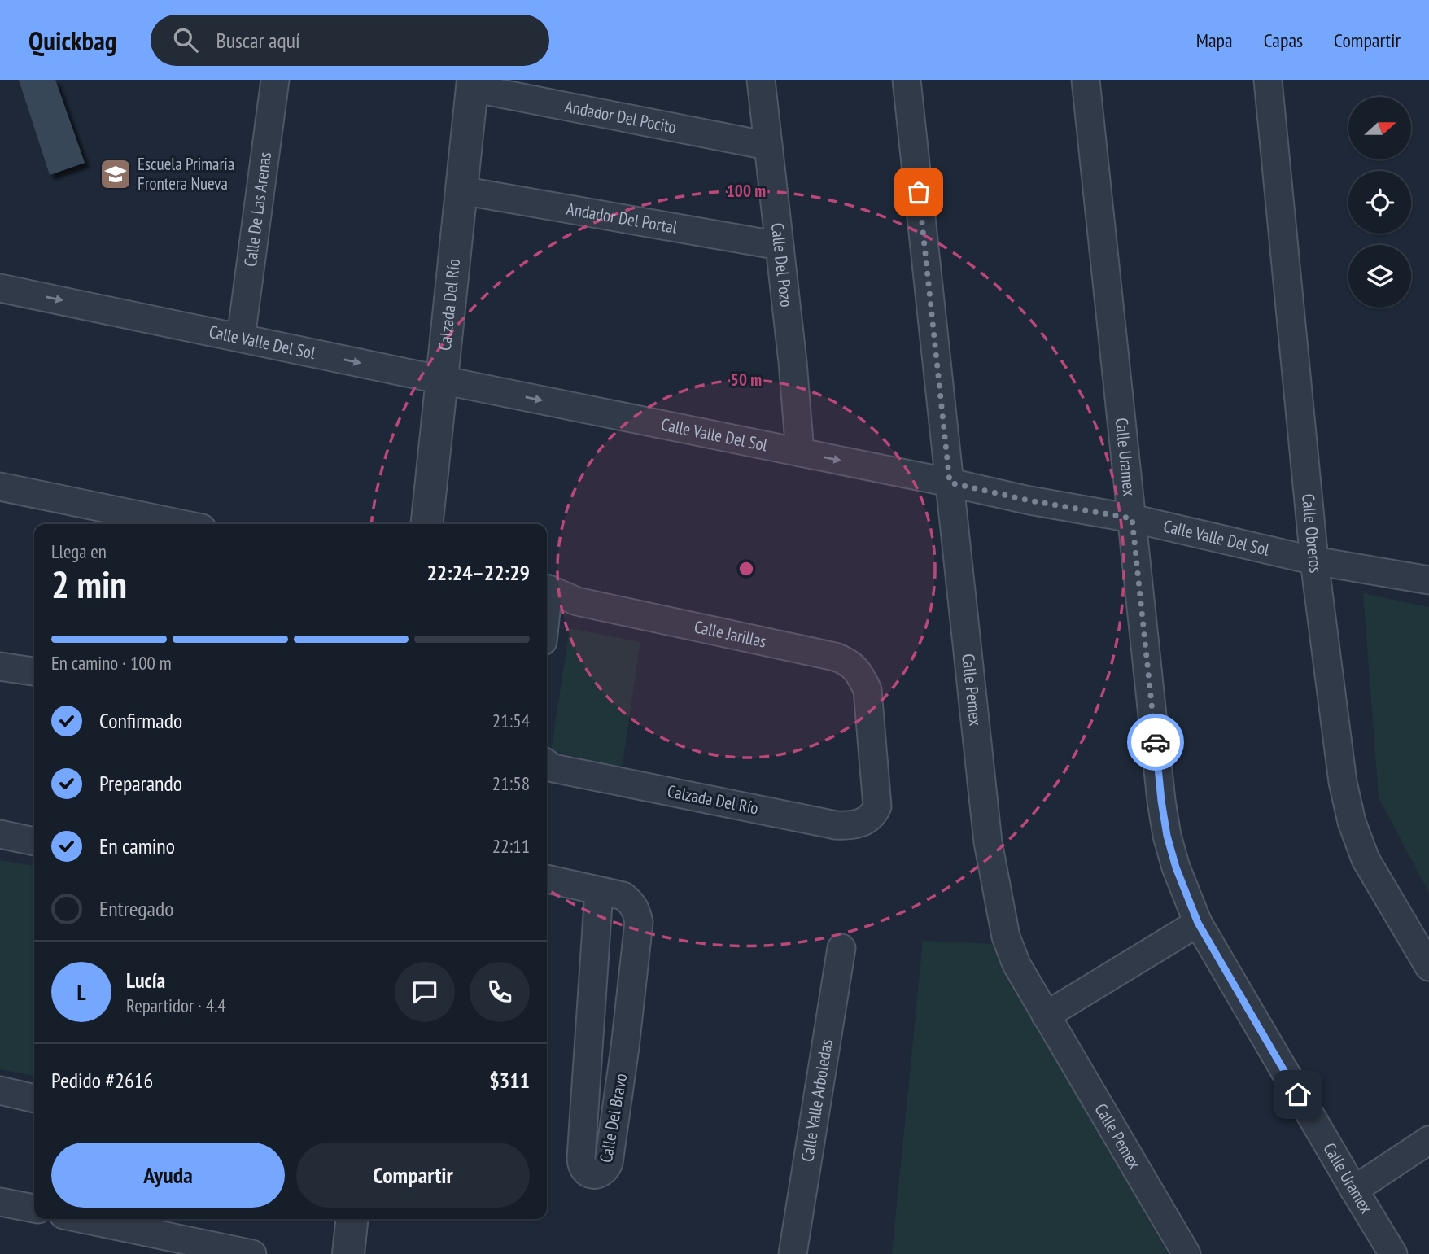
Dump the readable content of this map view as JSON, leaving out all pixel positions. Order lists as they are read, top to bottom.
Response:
{
  "streets": {
    "street": [
      "Andador Del Pocito",
      "Calle De Las Arenas",
      "Andador Del Portal",
      "Calle Del Pozo",
      "Calzada Del Río",
      "Calle Valle Del Sol",
      "Calle Uramex",
      "Calle Obreros",
      "Calle Jarillas",
      "Calle Pemex",
      "Calle Valle Arboledas",
      "Calle Del Bravo"
    ]
  },
  "crossings": [
    ["Andador Del Pocito", "Calle Del Pozo"],
    ["Andador Del Pocito", "Calzada Del Río"],
    ["Calle De Las Arenas", "Calle Valle Del Sol"],
    ["Andador Del Portal", "Calle Del Pozo"],
    ["Andador Del Portal", "Calzada Del Río"],
    ["Calle Del Pozo", "Calle Valle Del Sol"],
    ["Calzada Del Río", "Calle Valle Del Sol"],
    ["Calzada Del Río", "Calle Jarillas"],
    ["Calle Valle Del Sol", "Calle Uramex"],
    ["Calle Valle Del Sol", "Calle Obreros"],
    ["Calle Valle Del Sol", "Calle Pemex"]
  ],
  "one_way": ["Calle Valle Del Sol"],
  "places": {
    "school or university": ["Escuela Primaria Frontera Nueva"]
  },
  "north": "right",
  "page": {
    "header": "Quickbag",
    "search": "Buscar aquí",
    "nav": ["Mapa", "Capas", "Compartir"],
    "heading": ["2 min", "Llega en", "22:24–22:29"],
    "panel": [
      "Lucía",
      "Repartidor · 4.4",
      "Pedido #2616",
      "$311"
    ],
    "bar": "En camino · 100 m",
    "list": [
      ["Confirmado", "21:54"],
      ["Preparando", "21:58"],
      ["En camino", "22:11"],
      "Entregado"
    ],
    "round": "L",
    "buttons": ["Ayuda", "Compartir"]
  },
  "rings": ["100 m", "50 m"]
}
